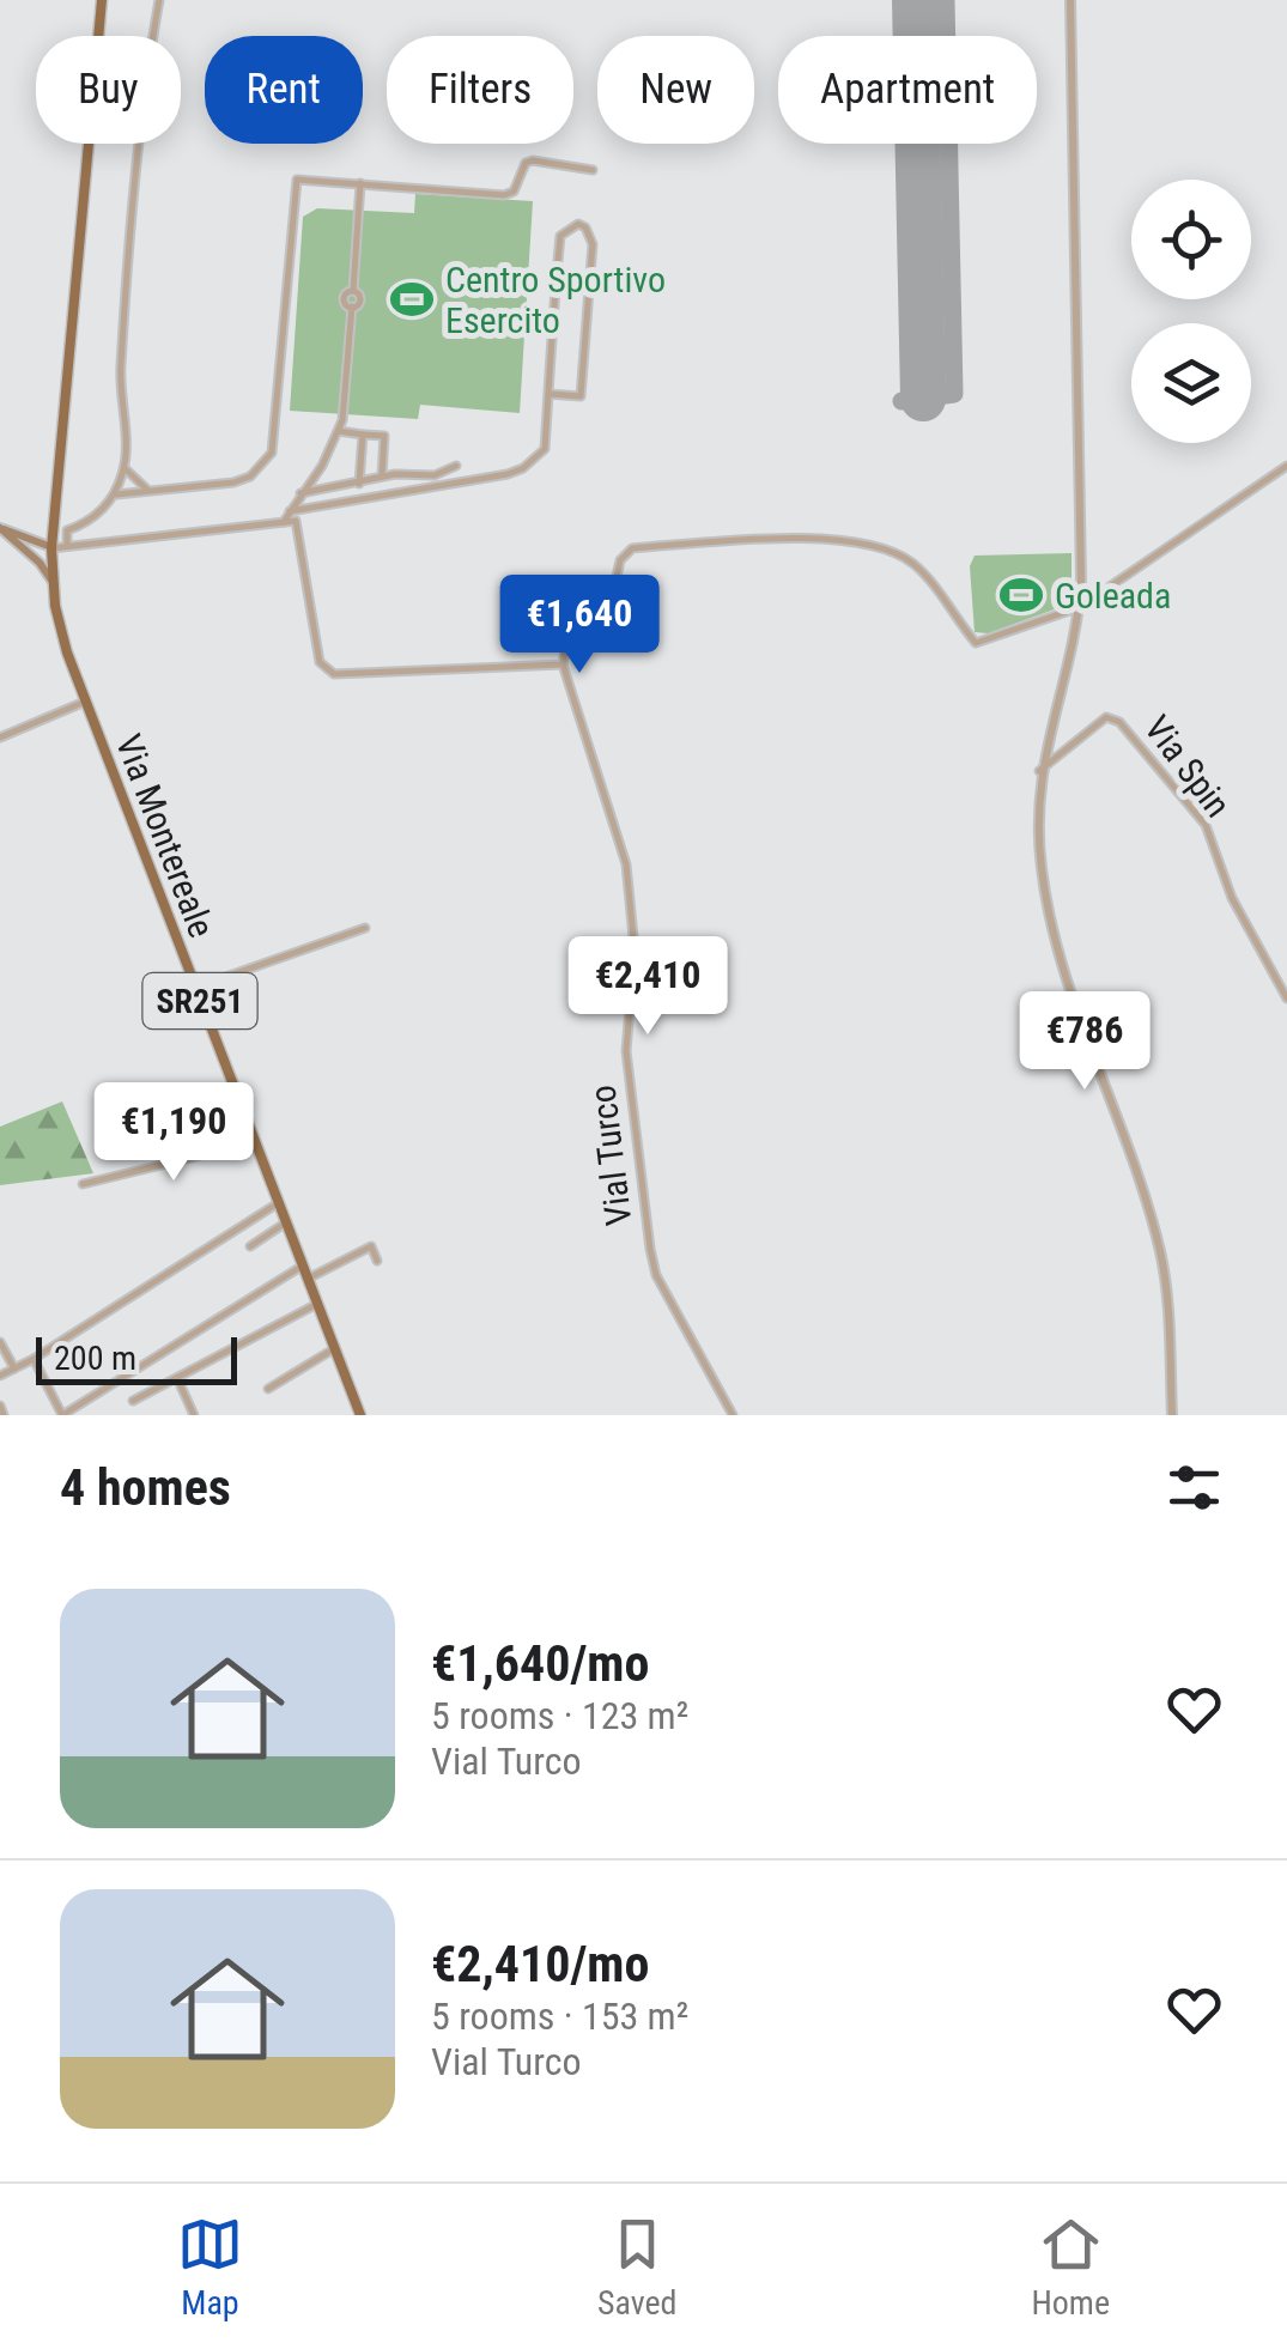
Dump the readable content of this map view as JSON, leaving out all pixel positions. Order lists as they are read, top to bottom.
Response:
{
  "streets": {
    "main road": ["Via Montereale", "SR251"],
    "street": ["Via Spin", "Vial Turco"]
  },
  "crossings": [
    ["Via Montereale", "SR251"]
  ],
  "places": {
    "sports": ["Centro Sportivo Esercito", "Goleada"]
  },
  "scale_bar": "200 m",
  "page": {
    "chip": [
      "Buy",
      "Rent",
      "Filters",
      "New",
      "Apartment"
    ],
    "price": [
      "€1,640",
      "€2,410",
      "€786",
      "€1,190"
    ],
    "scale": "200 m",
    "heading": "4 homes",
    "list": [
      {
        "name": "€1,640/mo",
        "note": "5 rooms · 123 m² · Vial Turco"
      },
      {
        "name": "€2,410/mo",
        "note": "5 rooms · 153 m² · Vial Turco"
      }
    ],
    "tabs": ["Map", "Saved", "Home"]
  }
}
